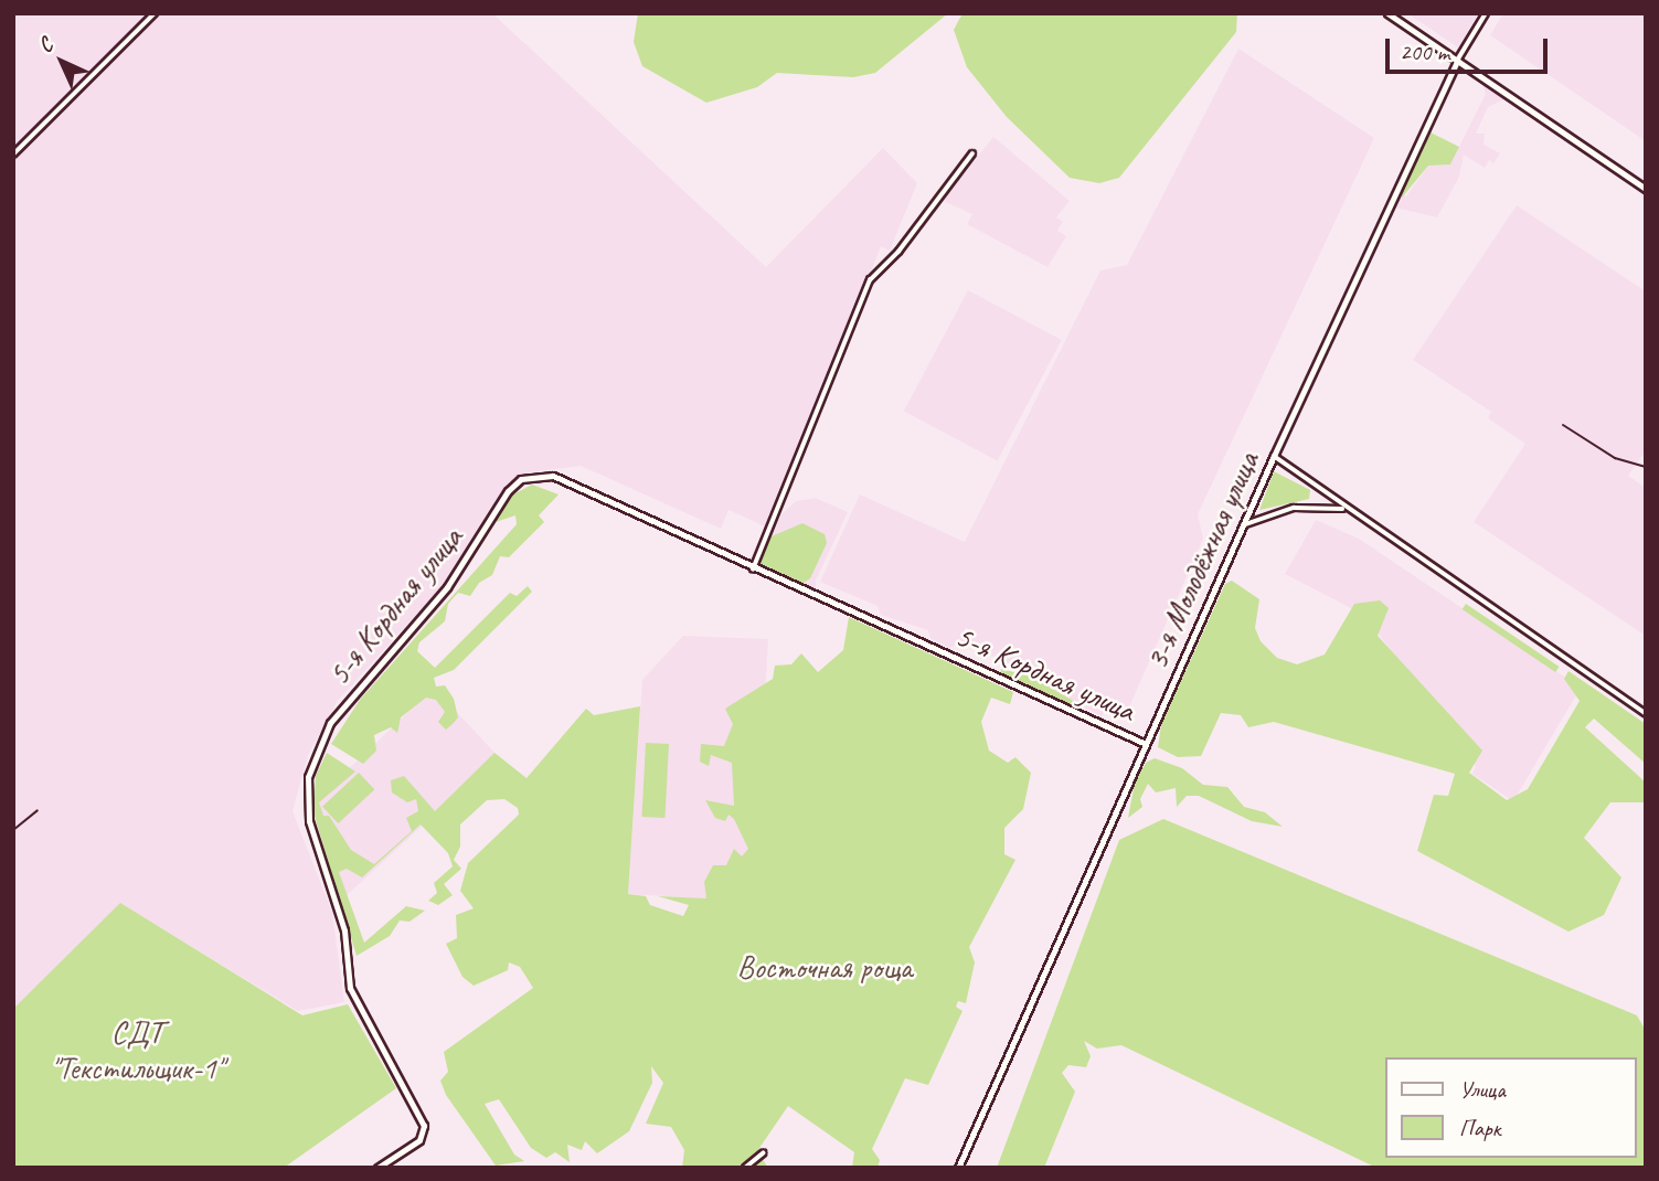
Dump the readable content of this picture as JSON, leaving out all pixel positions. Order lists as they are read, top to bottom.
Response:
{
  "streets": {
    "main road": ["3-я Молодёжная улица", "5-я Кордная улица"]
  },
  "crossings": [
    ["3-я Молодёжная улица", "5-я Кордная улица"]
  ],
  "parks": ["Восточная роща", "СДТ \"Текстильщик-1\""],
  "legend": ["Улица", "Парк"],
  "scale_bar": "200 m",
  "north": "top left"
}
